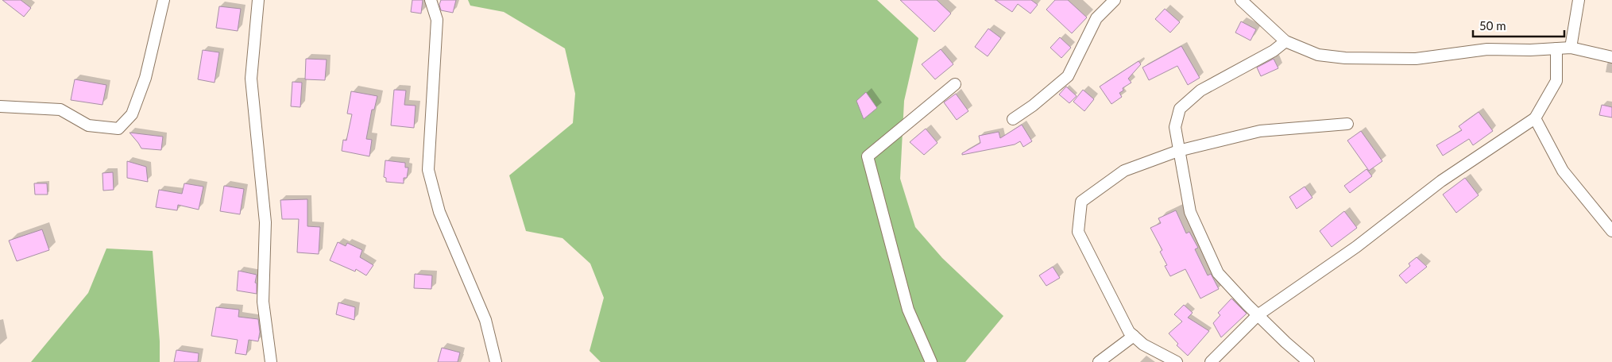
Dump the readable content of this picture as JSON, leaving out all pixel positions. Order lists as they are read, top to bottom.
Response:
{
  "scale_bar": "50 m"
}
